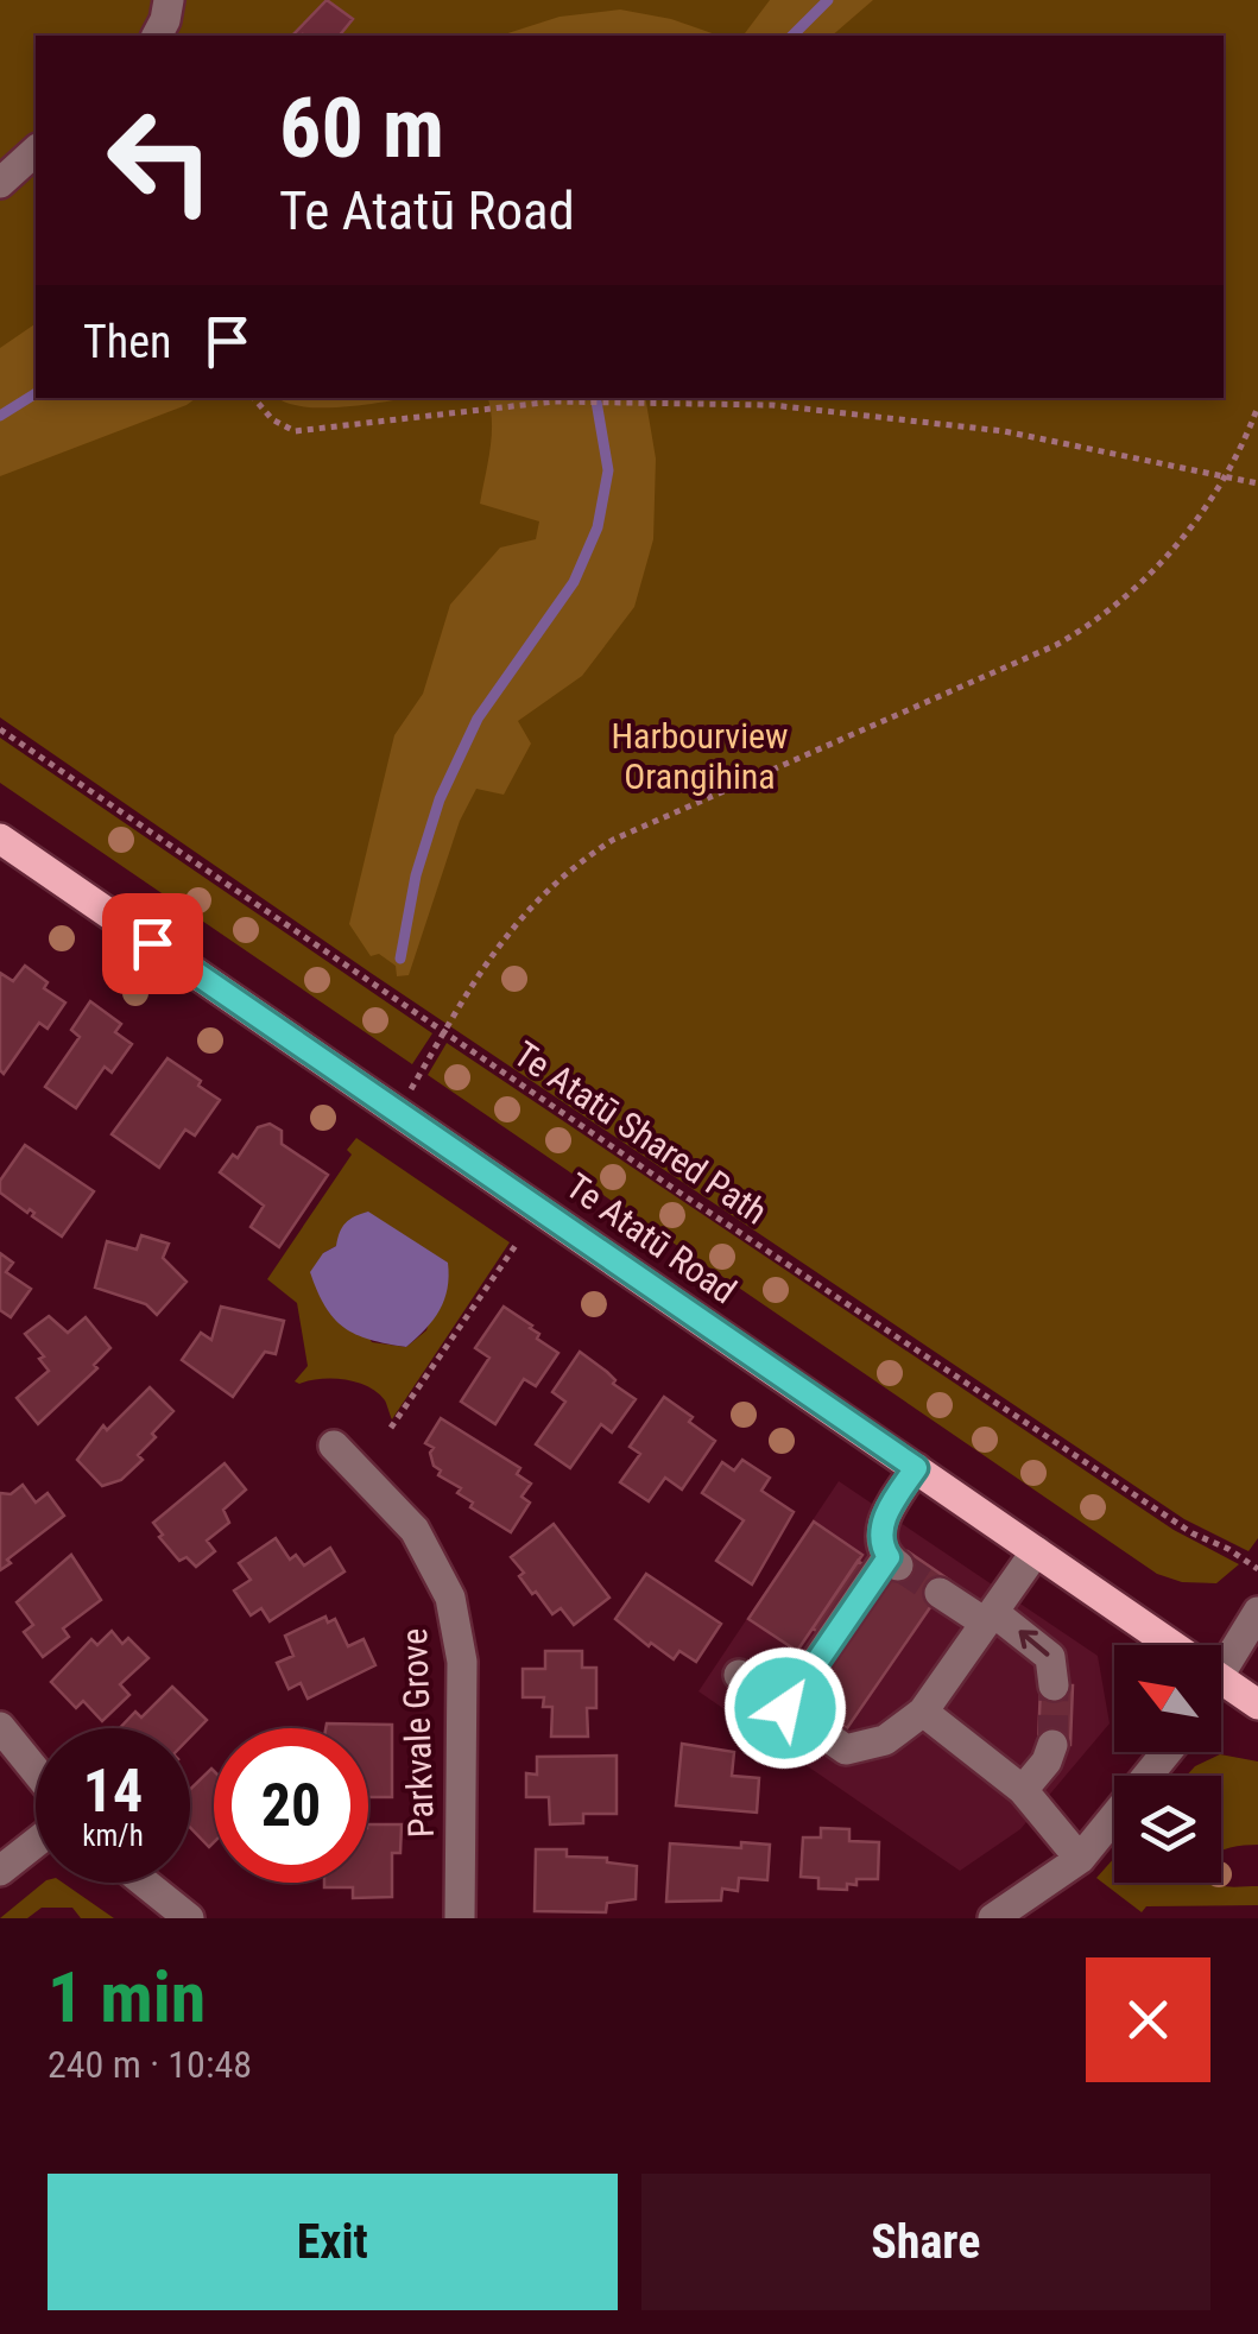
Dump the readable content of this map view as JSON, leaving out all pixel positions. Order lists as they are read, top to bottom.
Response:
{
  "streets": {
    "main road": ["Te Atatū Road"],
    "street": ["Parkvale Grove"],
    "path": ["Te Atatū Shared Path"]
  },
  "parks": ["Harbourview Orangihina"],
  "north": "top left",
  "page": {
    "turn": ["60 m", "Te Atatū Road"],
    "then": "Then",
    "speed": "14 km/h",
    "limit": "20",
    "heading": ["1 min", "240 m · 10:48"],
    "buttons": ["Exit", "Share"]
  }
}
